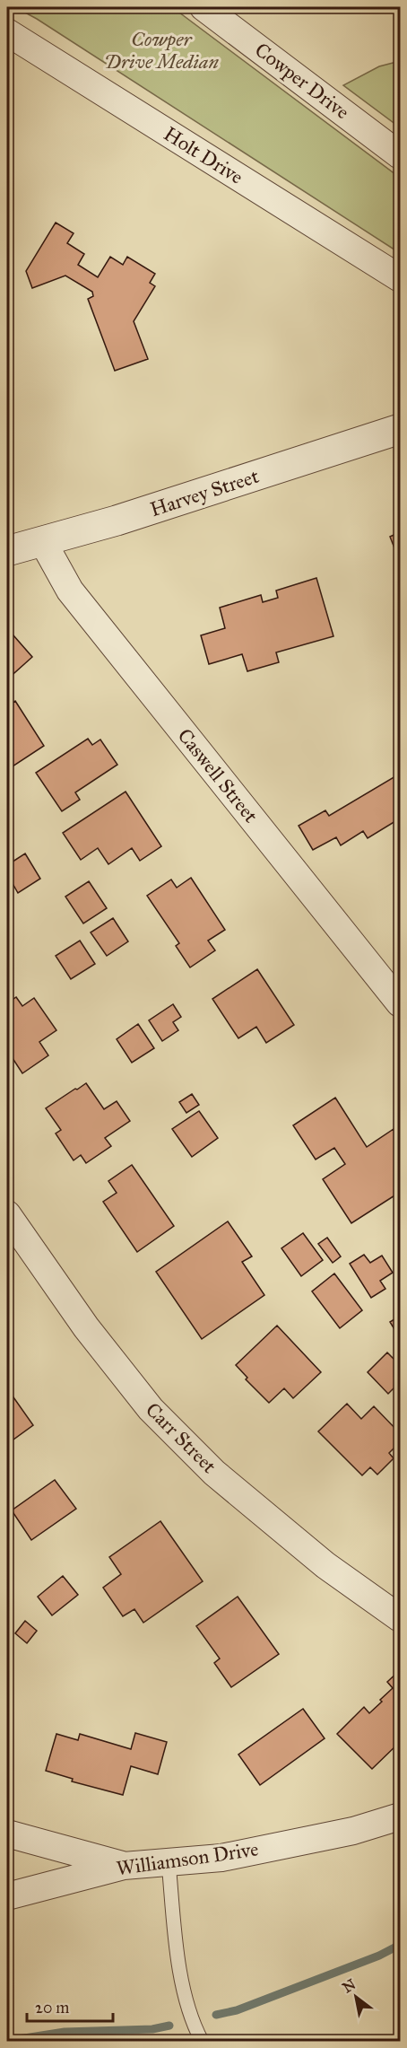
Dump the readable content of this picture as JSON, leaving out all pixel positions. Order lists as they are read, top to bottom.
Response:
{
  "streets": {
    "street": [
      "Cowper Drive",
      "Holt Drive",
      "Harvey Street",
      "Caswell Street",
      "Carr Street",
      "Williamson Drive"
    ]
  },
  "crossings": [
    ["Harvey Street", "Caswell Street"]
  ],
  "parks": ["Cowper Drive Median"],
  "scale_bar": "20 m",
  "north": "top left"
}
